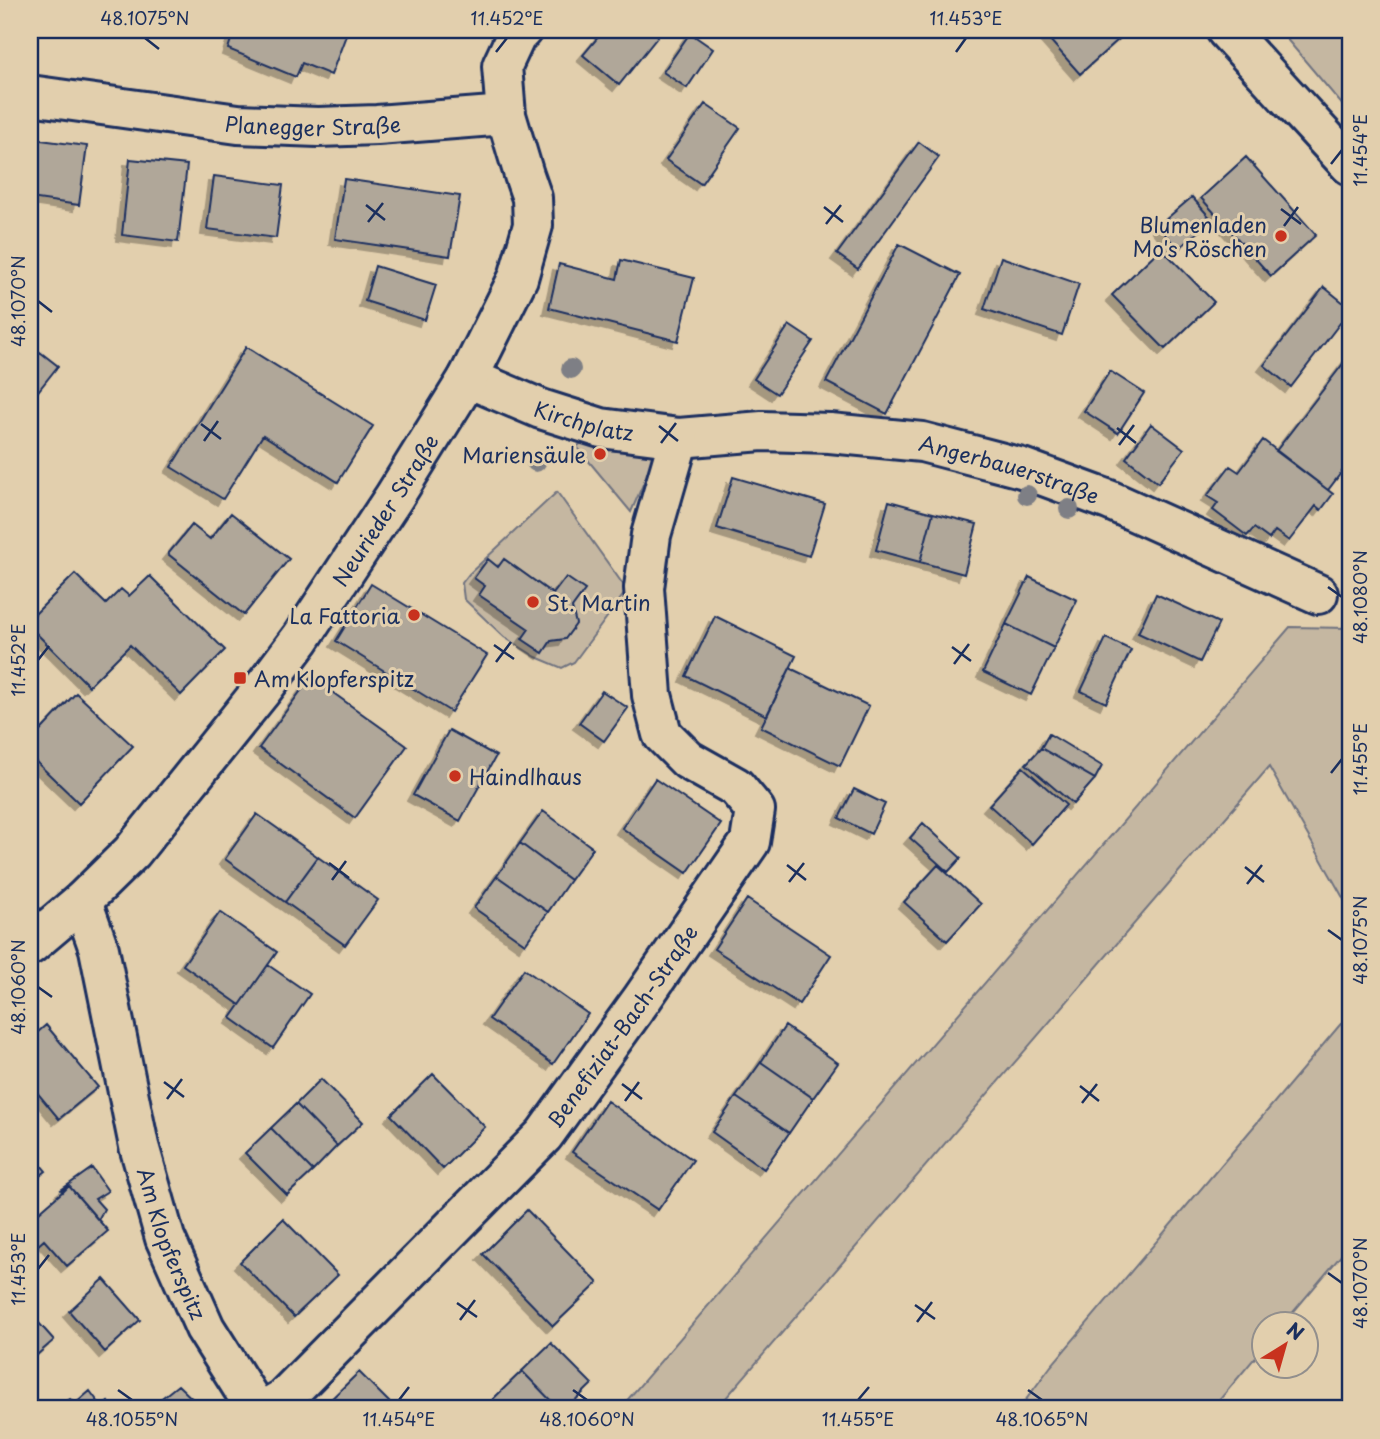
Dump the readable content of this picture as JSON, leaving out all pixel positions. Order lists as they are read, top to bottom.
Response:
{
  "streets": {
    "street": [
      "Planegger Straße",
      "Kirchplatz",
      "Angerbauerstraße",
      "Neurieder Straße",
      "Benefiziat-Bach-Straße",
      "Am Klopferspitz"
    ]
  },
  "crossings": [
    ["Planegger Straße", "Neurieder Straße"],
    ["Kirchplatz", "Angerbauerstraße"],
    ["Kirchplatz", "Neurieder Straße"],
    ["Kirchplatz", "Benefiziat-Bach-Straße"],
    ["Angerbauerstraße", "Benefiziat-Bach-Straße"],
    ["Neurieder Straße", "Am Klopferspitz"]
  ],
  "places": {
    "other": [
      "Blumenladen Mo's Röschen",
      "Mariensäule",
      "St. Martin",
      "La Fattoria",
      "Haindlhaus"
    ],
    "transit": ["Am Klopferspitz"]
  },
  "north": "top right",
  "coordinates": [
    "48.1075°N",
    "11.452°E",
    "11.453°E",
    "11.454°E",
    "48.1070°N",
    "48.1080°N",
    "11.455°E",
    "48.1060°N",
    "48.1055°N",
    "48.1065°N"
  ]
}
